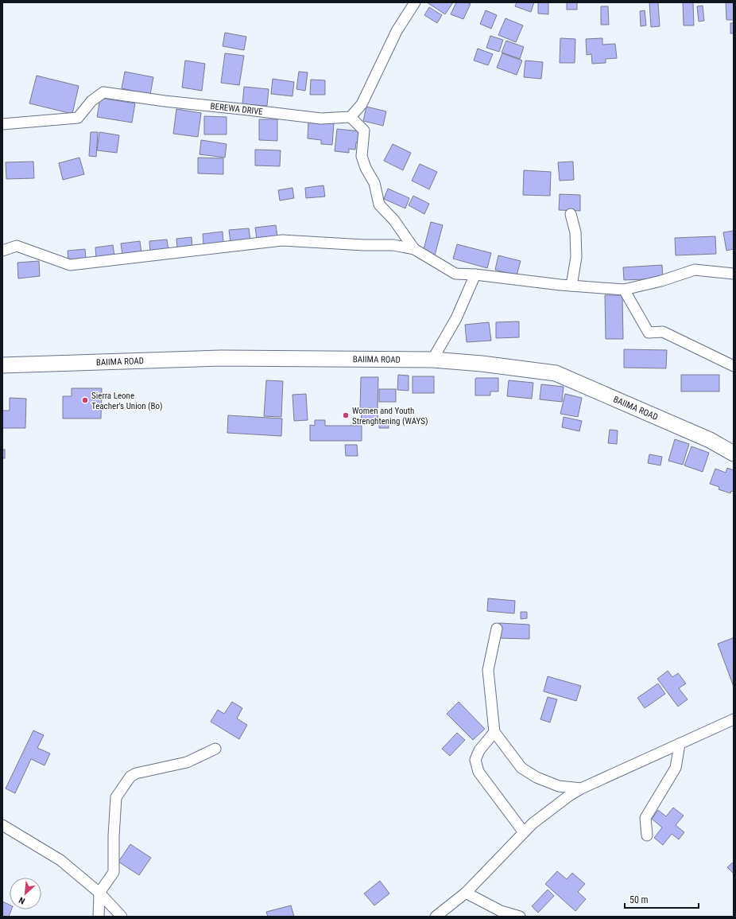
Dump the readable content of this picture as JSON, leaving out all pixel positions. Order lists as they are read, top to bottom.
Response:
{
  "streets": {
    "street": ["BEREWA DRIVE", "BAIIMA ROAD"]
  },
  "places": ["Sierra Leone Teacher's Union (Bo)", "Women and Youth Strenghtening (WAYS)"],
  "scale_bar": "50 m",
  "north": "bottom left"
}
